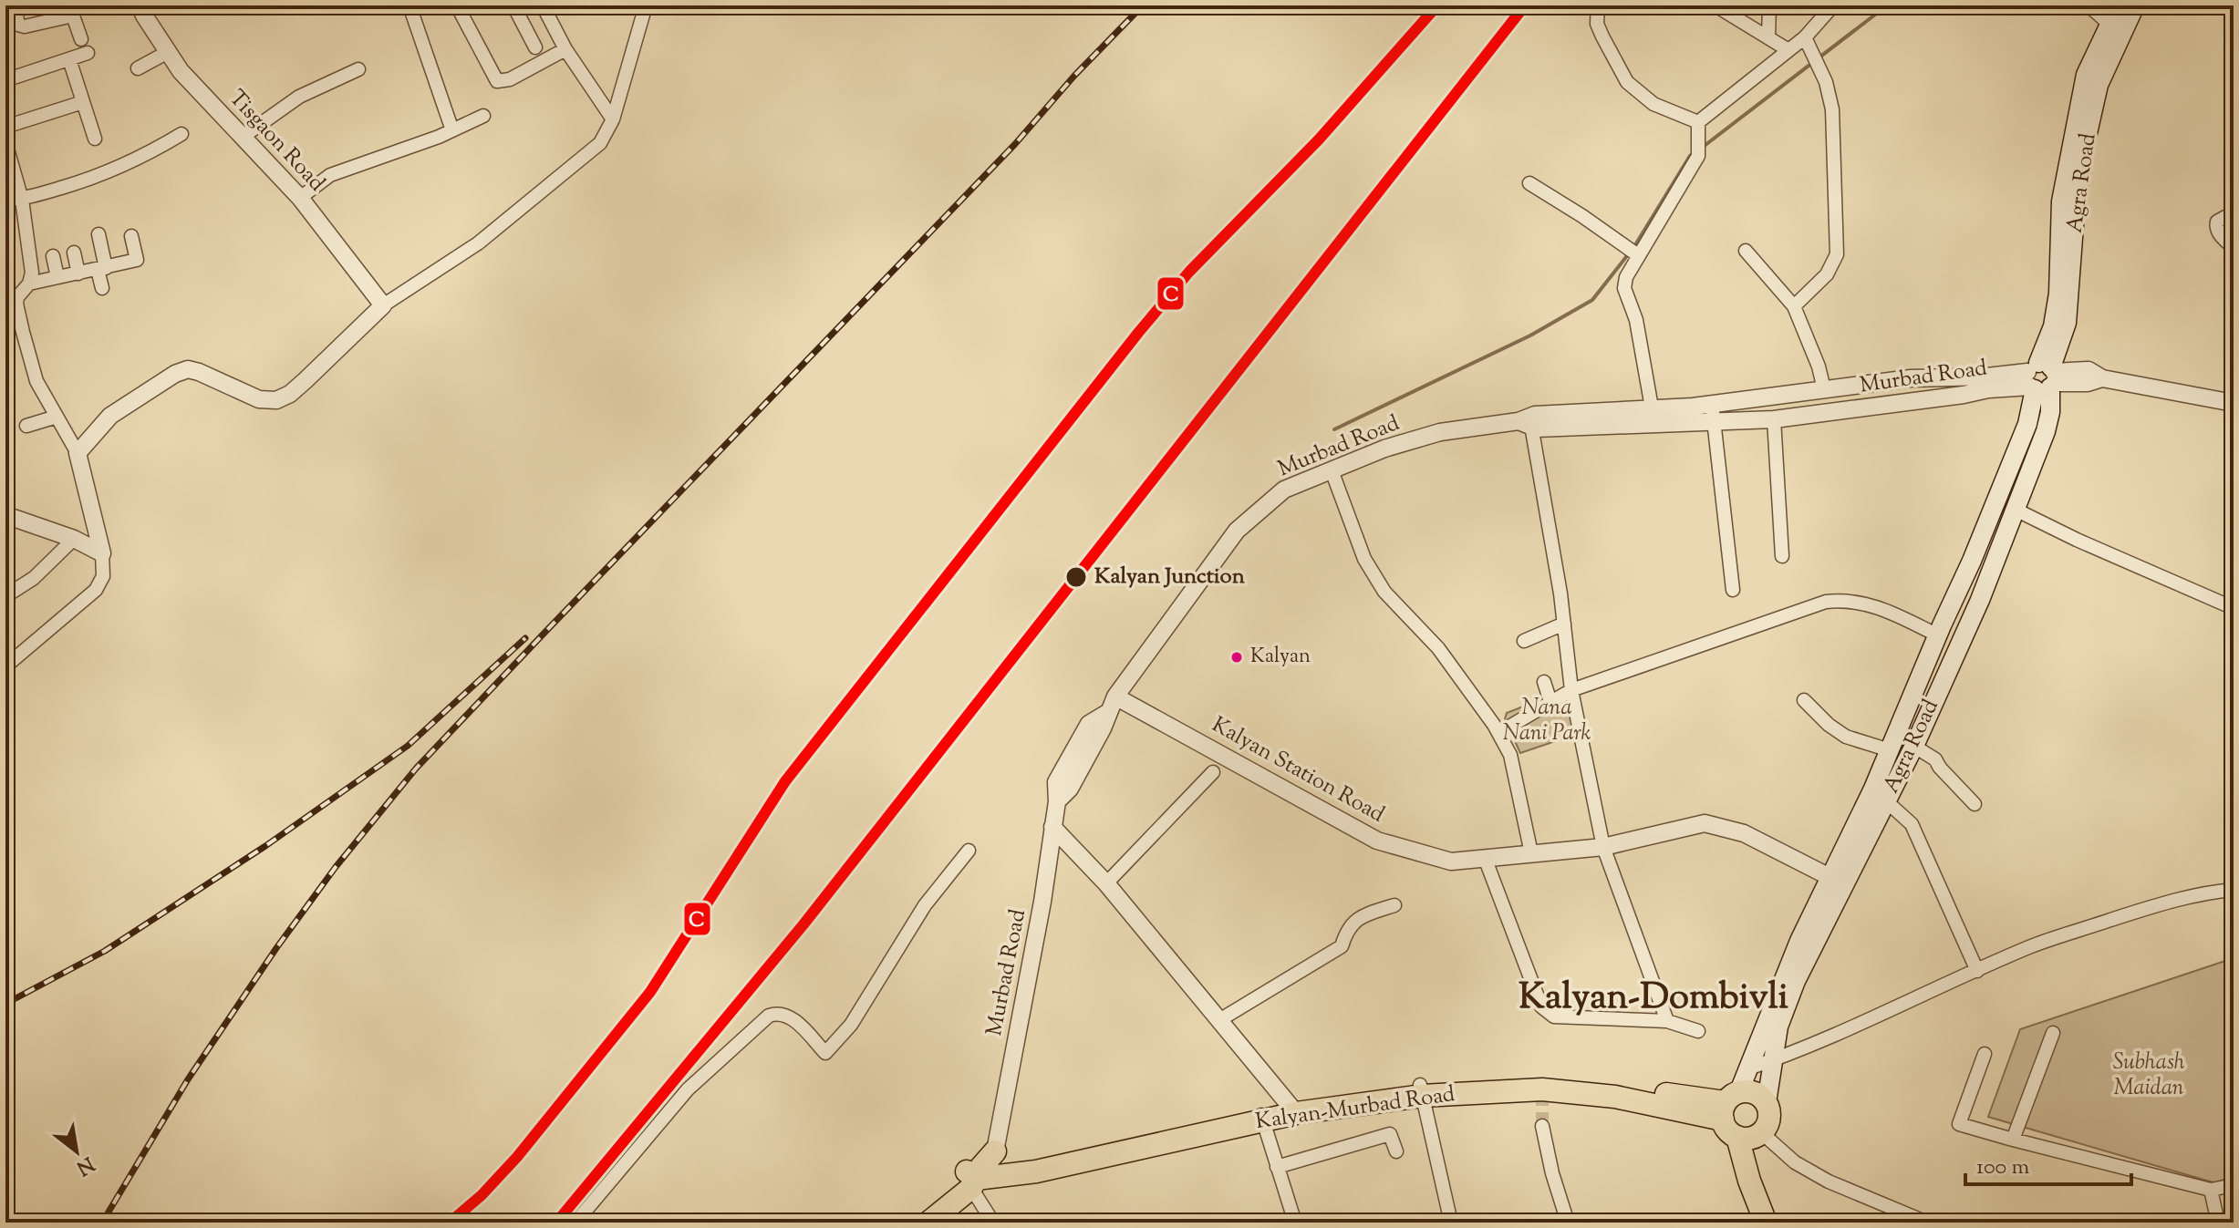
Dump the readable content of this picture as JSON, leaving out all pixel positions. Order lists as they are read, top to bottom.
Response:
{
  "streets": {
    "main road": ["Agra Road", "Kalyan-Murbad Road"],
    "street": ["Tisgaon Road", "Murbad Road", "Kalyan Station Road"]
  },
  "crossings": [
    ["Agra Road", "Murbad Road"],
    ["Agra Road", "Kalyan Station Road"],
    ["Agra Road", "Kalyan-Murbad Road"],
    ["Murbad Road", "Kalyan Station Road"],
    ["Murbad Road", "Kalyan-Murbad Road"]
  ],
  "districts": ["Kalyan-Dombivli"],
  "parks": ["Nana Nani Park", "Subhash Maidan"],
  "places": ["Kalyan Junction", "Kalyan"],
  "lines": ["transit line C"],
  "scale_bar": "100 m",
  "north": "bottom right"
}
